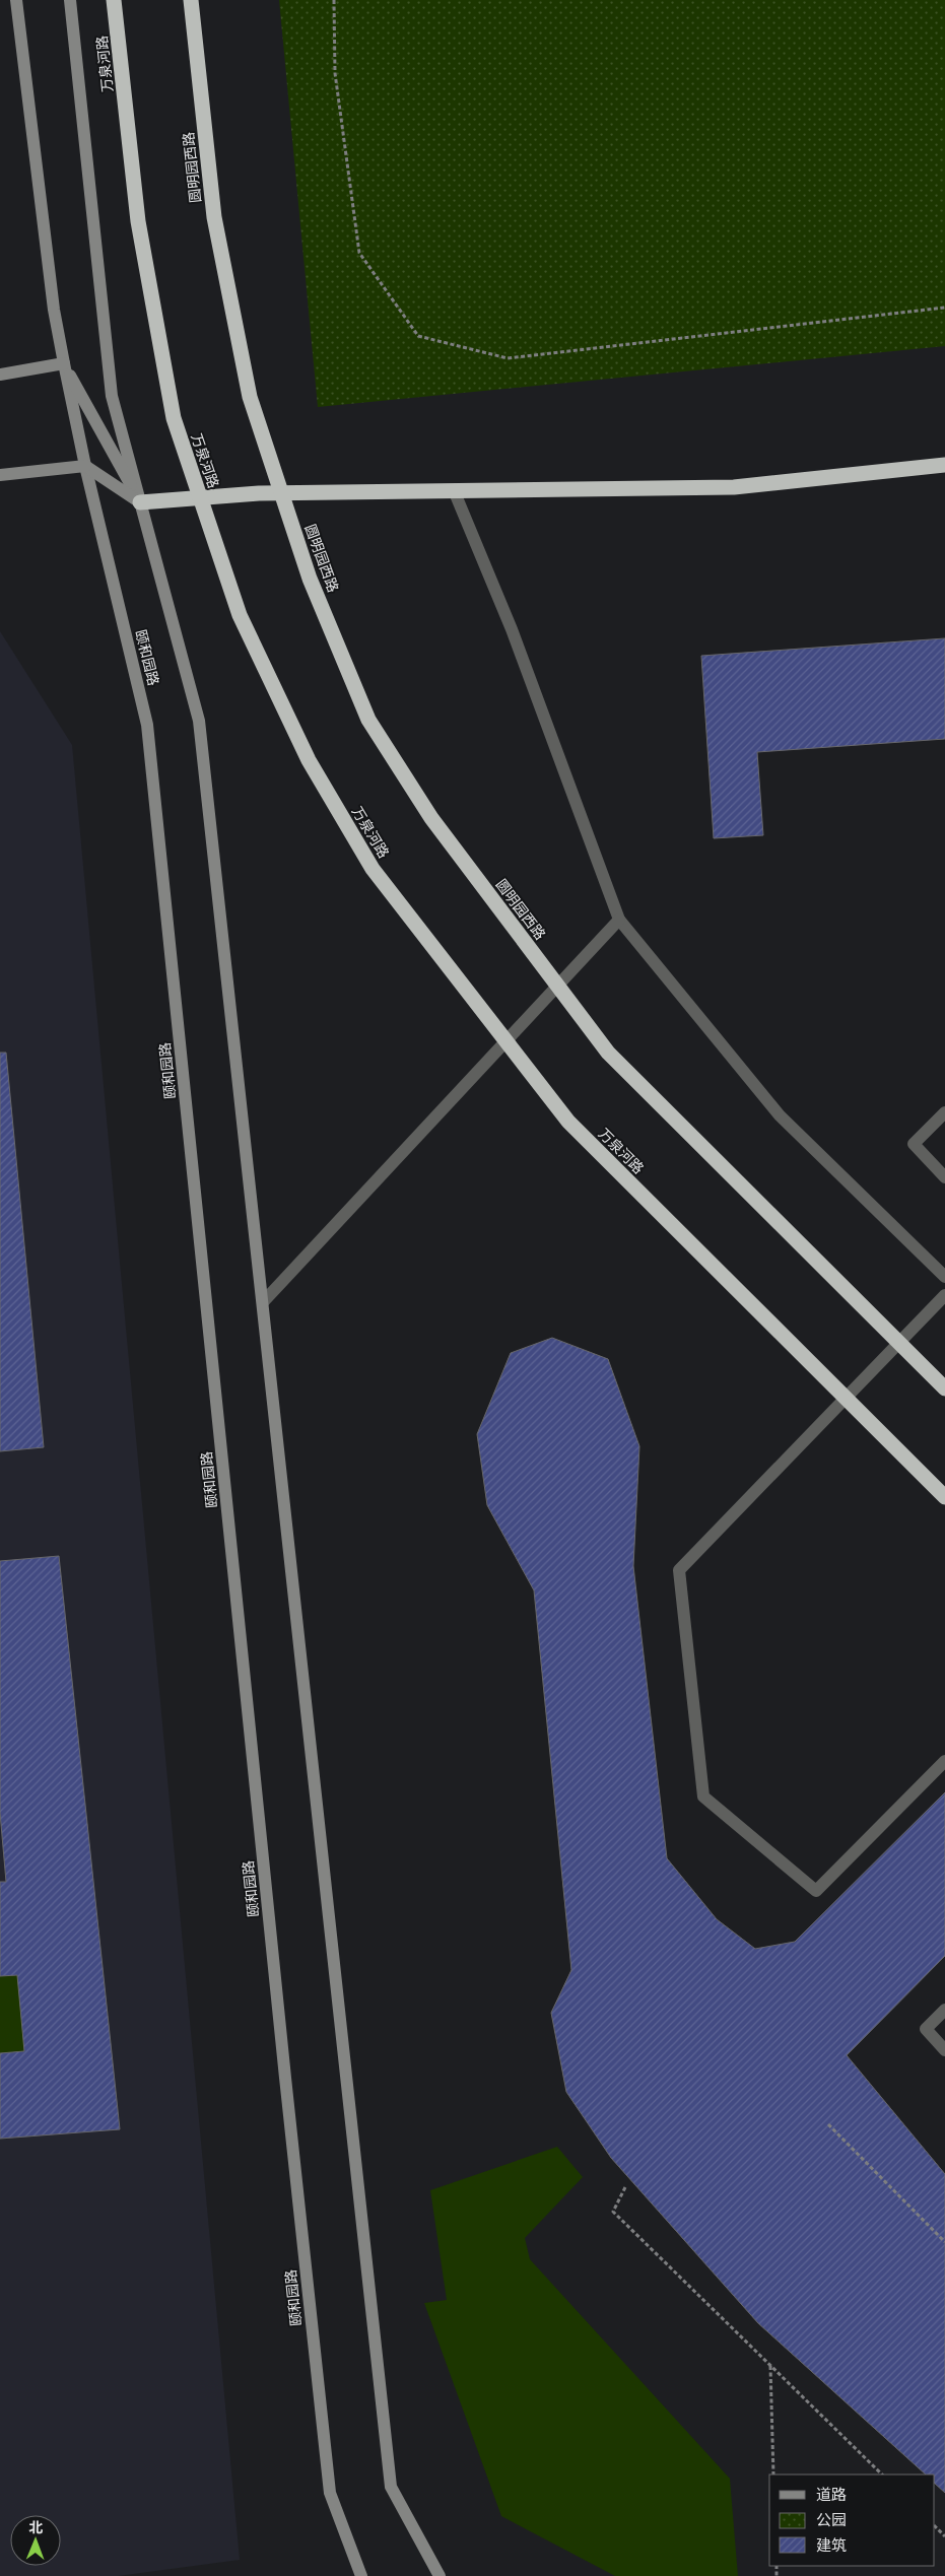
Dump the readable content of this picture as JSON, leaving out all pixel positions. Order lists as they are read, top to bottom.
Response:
{
  "streets": {
    "highway": ["万泉河路", "圆明园西路"],
    "main road": ["颐和园路"]
  },
  "legend": ["道路", "公园", "建筑"],
  "north": "top"
}
